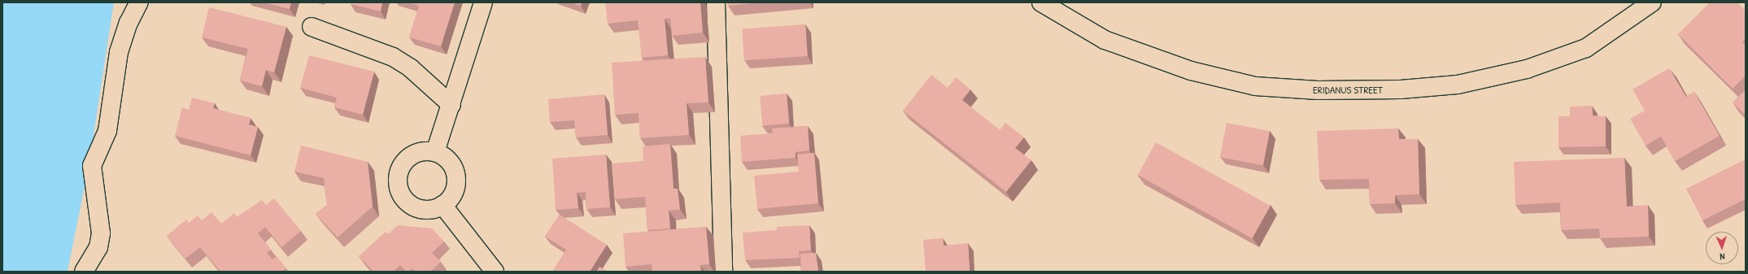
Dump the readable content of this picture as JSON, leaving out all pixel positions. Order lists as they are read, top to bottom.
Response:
{
  "streets": {
    "street": ["ERIDANUS STREET"]
  },
  "north": "bottom"
}
